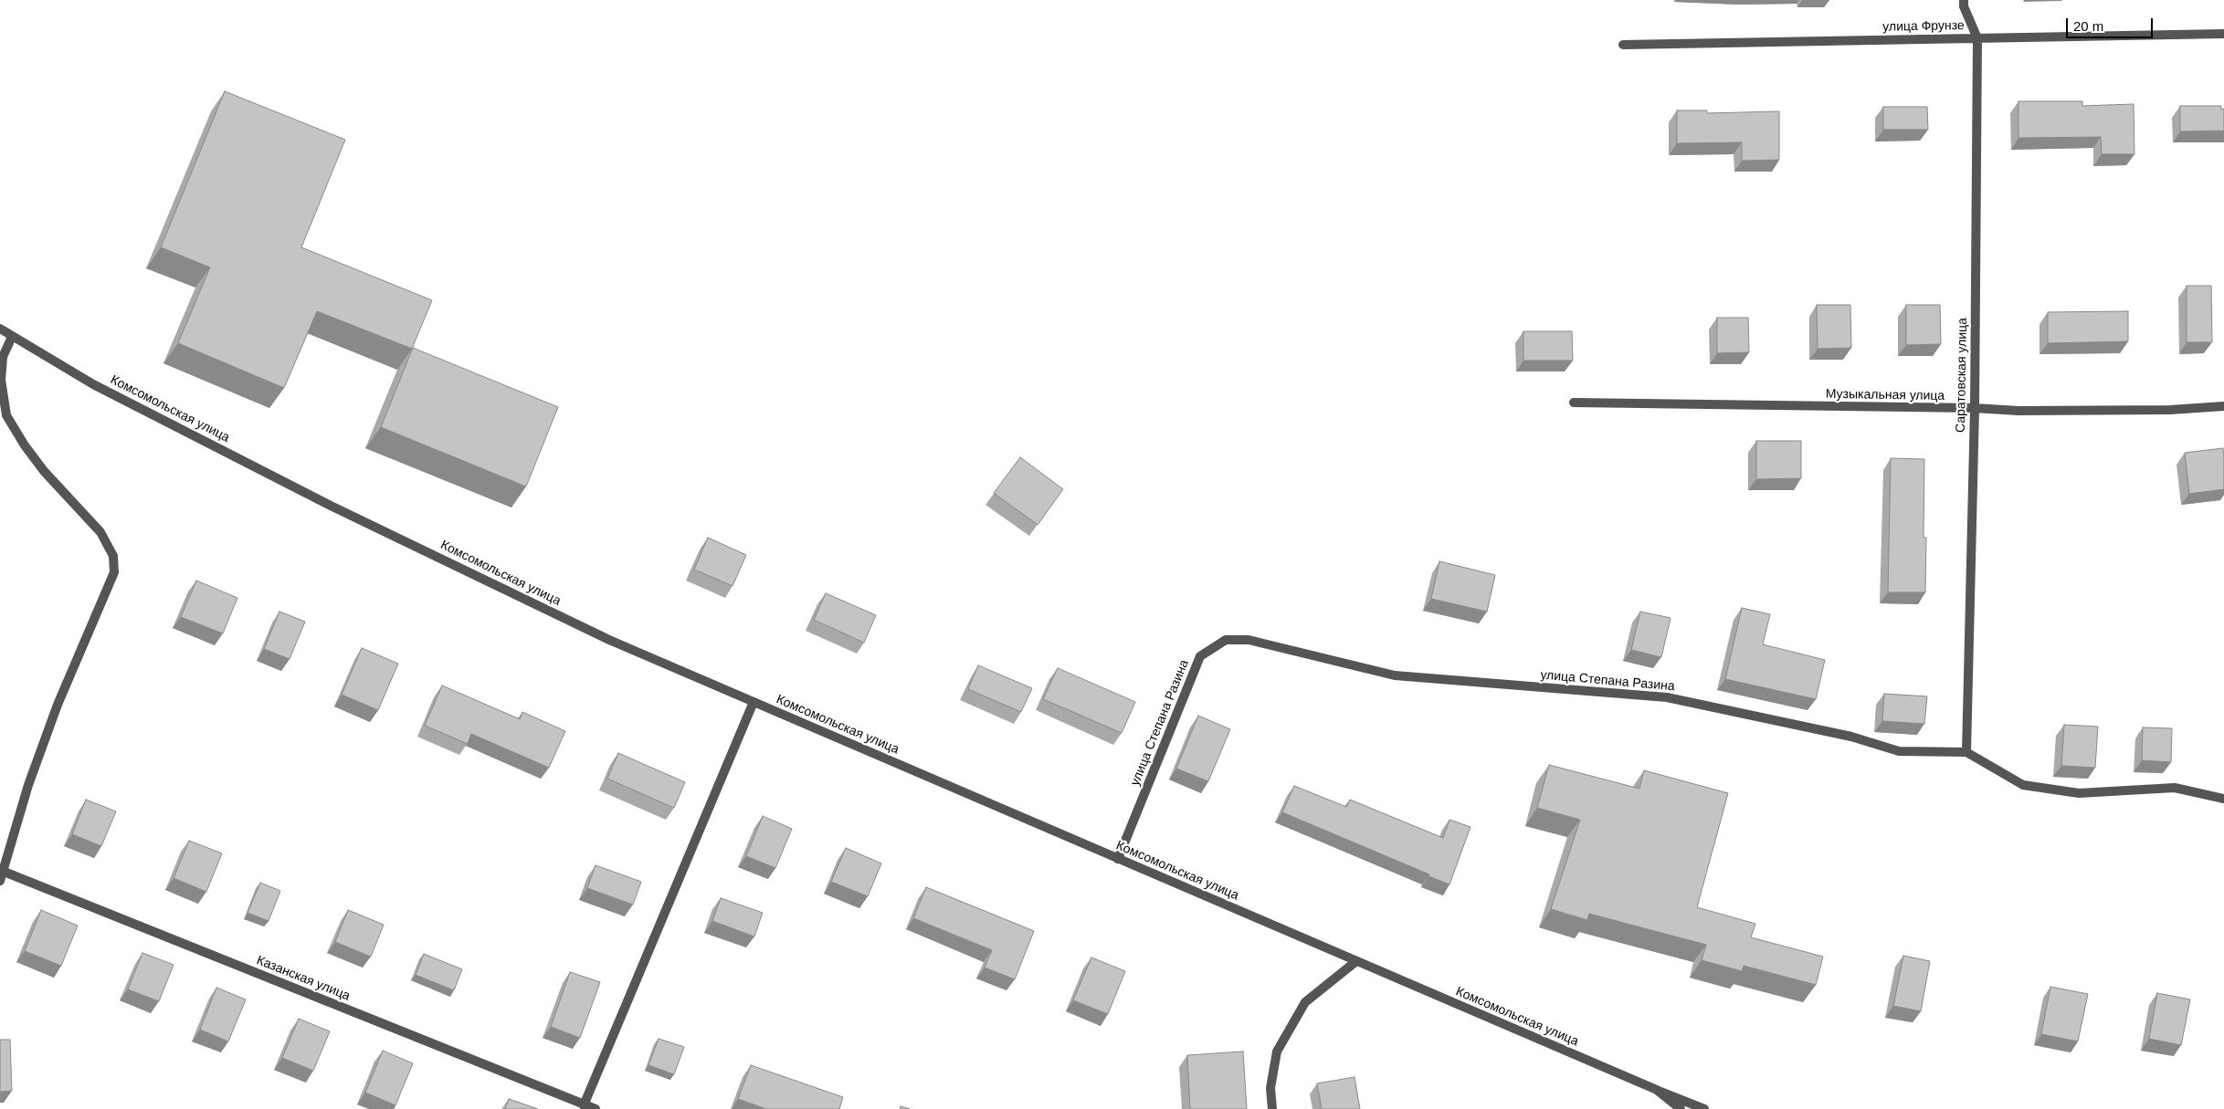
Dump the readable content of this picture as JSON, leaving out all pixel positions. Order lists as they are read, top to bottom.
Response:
{
  "streets": {
    "street": [
      "улица Фрунзе",
      "Саратовская улица",
      "Музыкальная улица",
      "Комсомольская улица",
      "улица Степана Разина",
      "Казанская улица"
    ]
  },
  "crossings": [
    ["улица Фрунзе", "Саратовская улица"],
    ["Саратовская улица", "Музыкальная улица"],
    ["Саратовская улица", "улица Степана Разина"],
    ["Комсомольская улица", "улица Степана Разина"]
  ],
  "scale_bar": "20 m"
}
